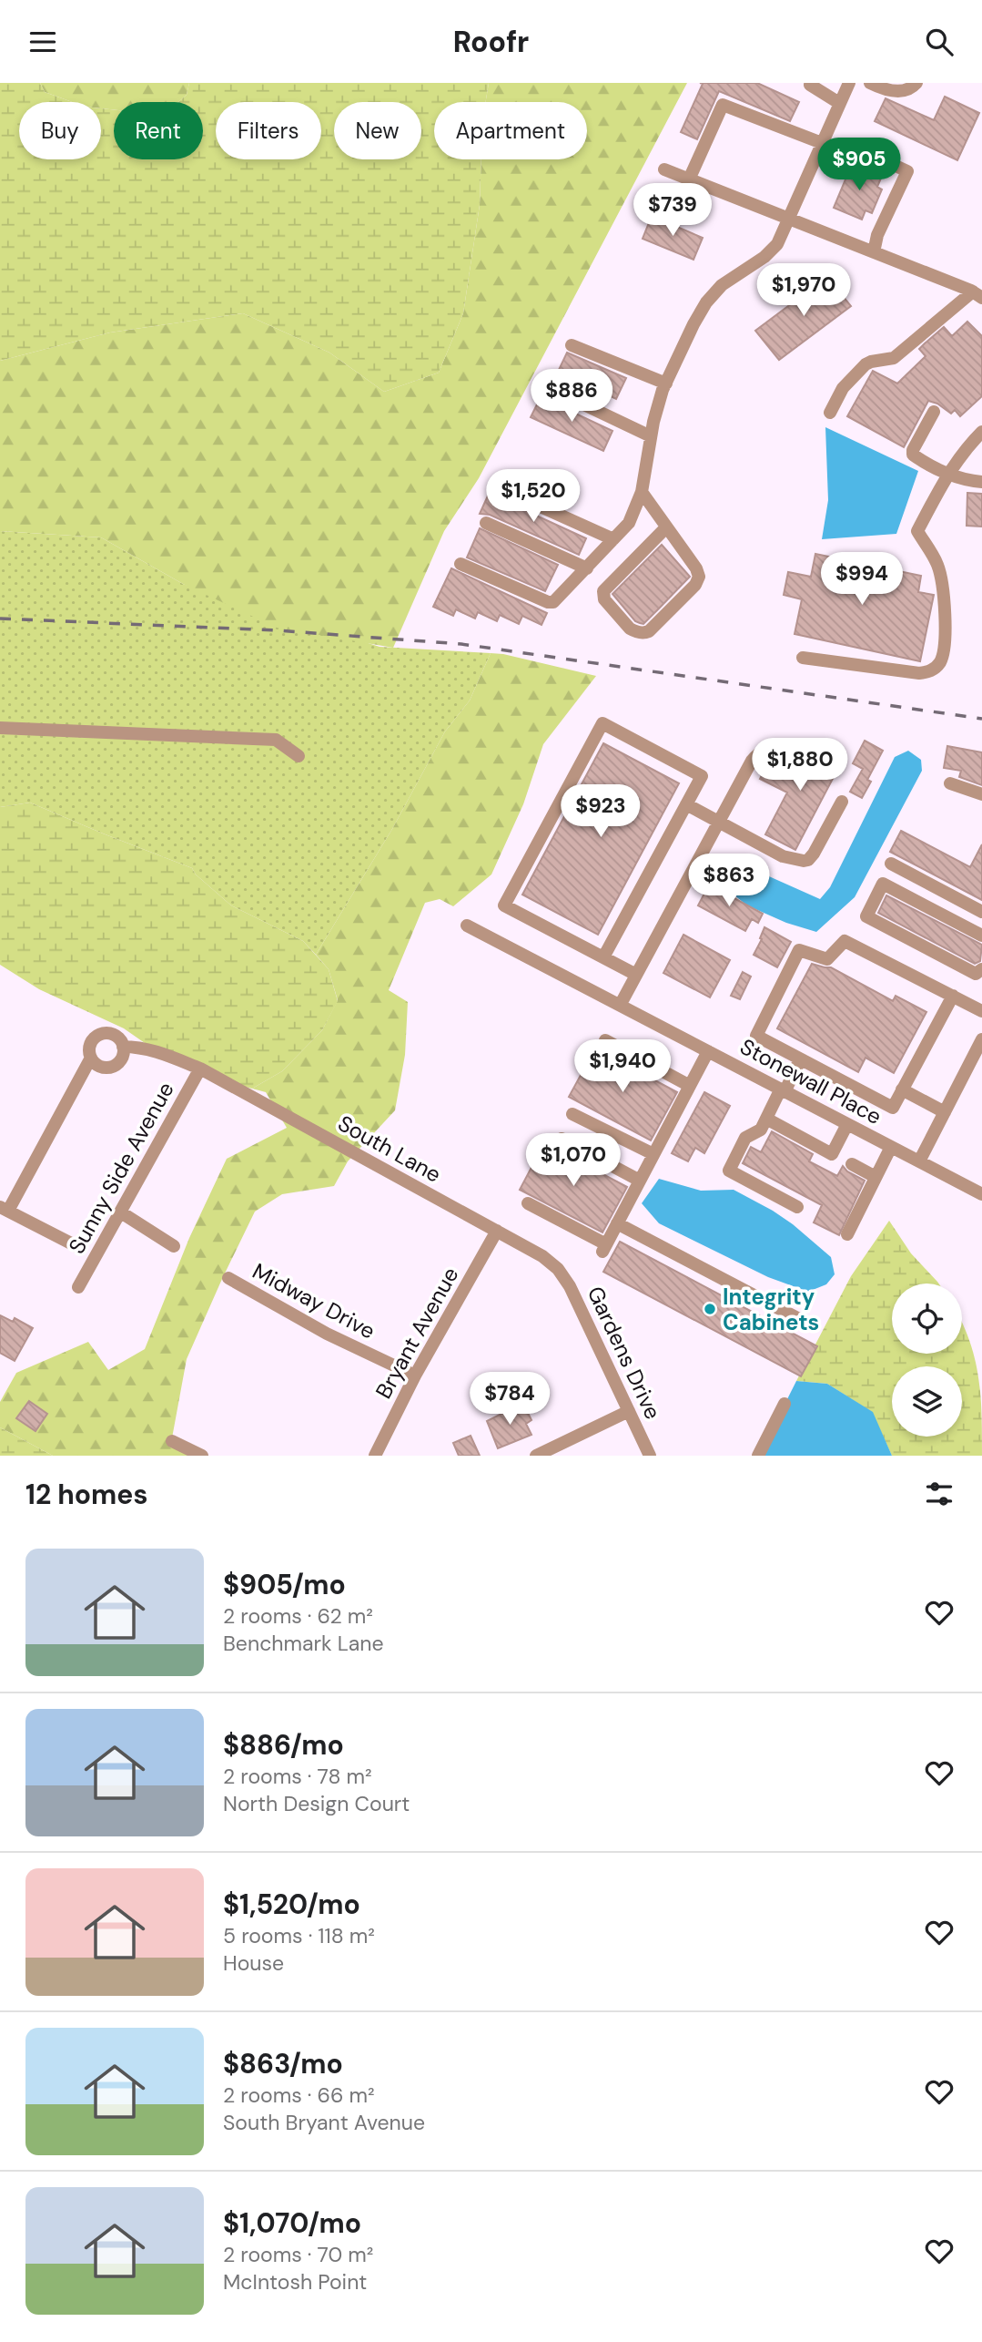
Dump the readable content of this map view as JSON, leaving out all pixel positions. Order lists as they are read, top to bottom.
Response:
{
  "streets": {
    "street": [
      "Stonewall Place",
      "South Lane",
      "Sunny Side Avenue",
      "Midway Drive",
      "Bryant Avenue",
      "Gardens Drive"
    ]
  },
  "crossings": [
    ["South Lane", "Sunny Side Avenue"],
    ["South Lane", "Bryant Avenue"],
    ["South Lane", "Gardens Drive"],
    ["Midway Drive", "Bryant Avenue"]
  ],
  "places": ["Integrity Cabinets"],
  "page": {
    "header": "Roofr",
    "chip": [
      "Buy",
      "Rent",
      "Filters",
      "New",
      "Apartment"
    ],
    "price": [
      "$905",
      "$739",
      "$1,970",
      "$886",
      "$1,520",
      "$994",
      "$1,880",
      "$923",
      "$863",
      "$1,940",
      "$1,070",
      "$784"
    ],
    "heading": "12 homes",
    "list": [
      {
        "name": "$905/mo",
        "note": "2 rooms · 62 m² · Benchmark Lane"
      },
      {
        "name": "$886/mo",
        "note": "2 rooms · 78 m² · North Design Court"
      },
      {
        "name": "$1,520/mo",
        "note": "5 rooms · 118 m² · House"
      },
      {
        "name": "$863/mo",
        "note": "2 rooms · 66 m² · South Bryant Avenue"
      },
      {
        "name": "$1,070/mo",
        "note": "2 rooms · 70 m² · McIntosh Point"
      }
    ]
  }
}
